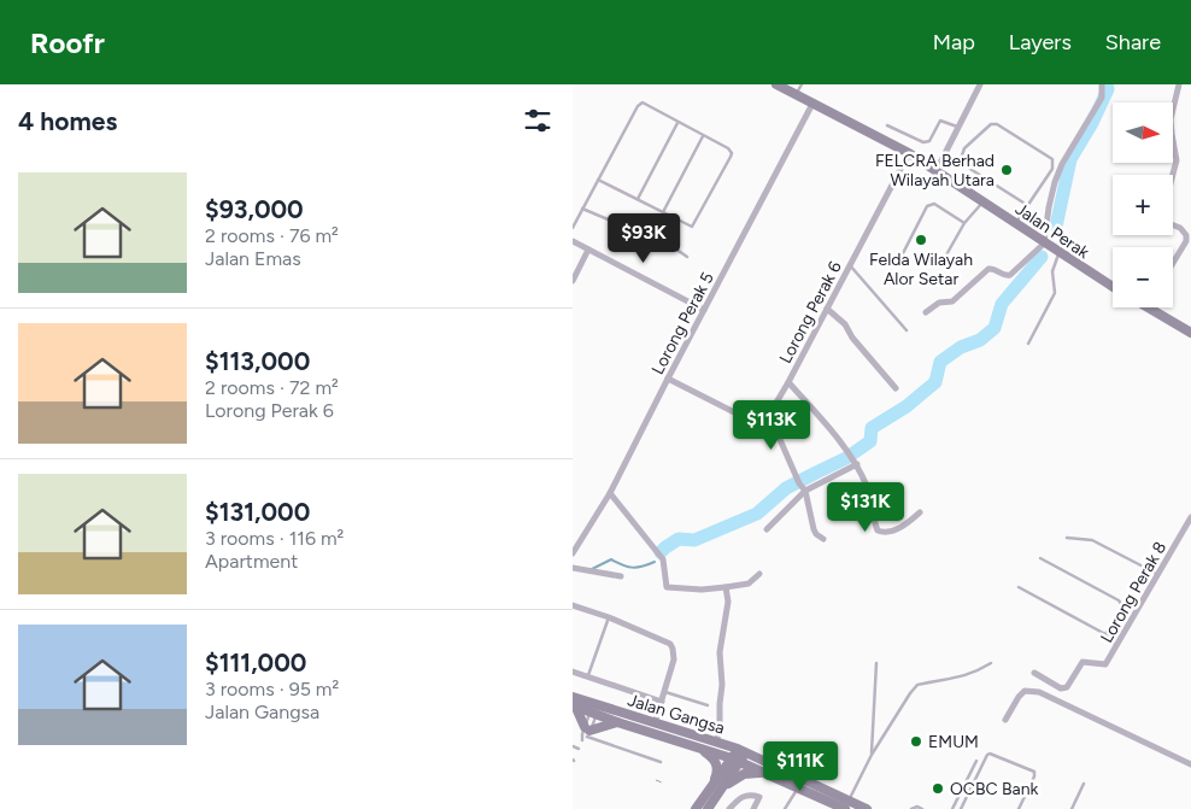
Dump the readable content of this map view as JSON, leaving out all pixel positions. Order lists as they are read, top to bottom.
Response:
{
  "streets": {
    "main road": ["Jalan Perak", "Jalan Gangsa"],
    "street": ["Lorong Perak 6", "Lorong Perak 5", "Lorong Perak 8"]
  },
  "crossings": [
    ["Jalan Perak", "Lorong Perak 6"],
    ["Jalan Perak", "Lorong Perak 5"]
  ],
  "places": [
    "FELCRA Berhad Wilayah Utara",
    "Felda Wilayah Alor Setar",
    "EMUM",
    "OCBC Bank"
  ],
  "north": "right",
  "page": {
    "header": "Roofr",
    "nav": ["Map", "Layers", "Share"],
    "heading": "4 homes",
    "map_buttons": ["+", "−"],
    "list": [
      {
        "name": "$93,000",
        "note": "2 rooms · 76 m² · Jalan Emas"
      },
      {
        "name": "$113,000",
        "note": "2 rooms · 72 m² · Lorong Perak 6"
      },
      {
        "name": "$131,000",
        "note": "3 rooms · 116 m² · Apartment"
      },
      {
        "name": "$111,000",
        "note": "3 rooms · 95 m² · Jalan Gangsa"
      }
    ],
    "price": [
      "$93K",
      "$113K",
      "$131K",
      "$111K"
    ]
  }
}
